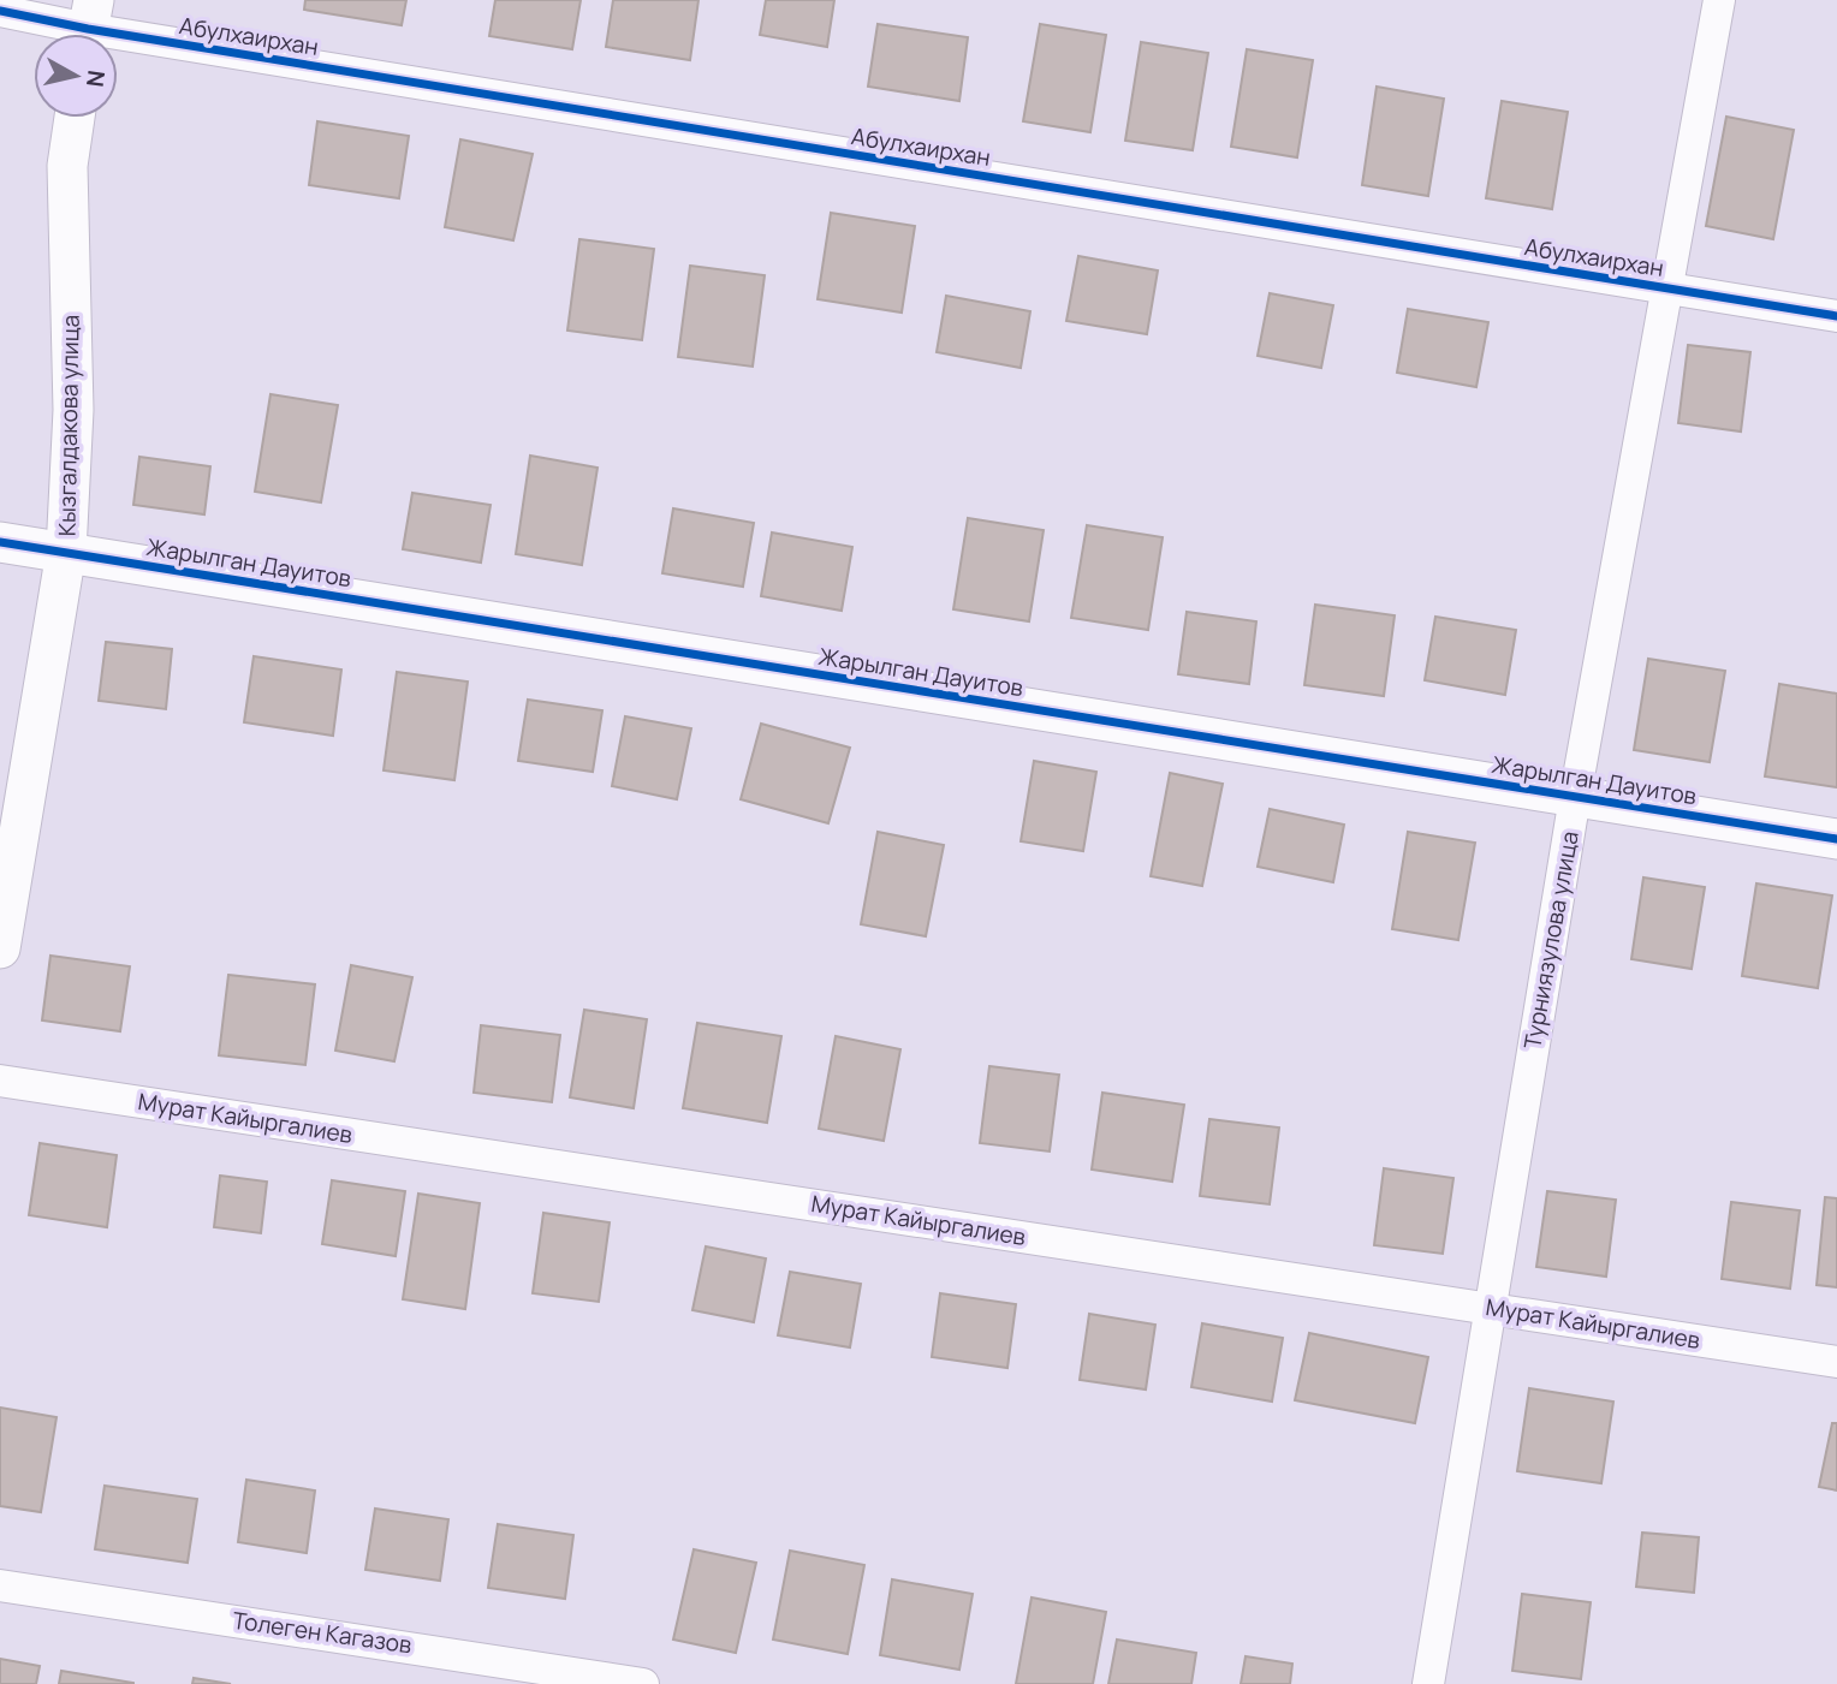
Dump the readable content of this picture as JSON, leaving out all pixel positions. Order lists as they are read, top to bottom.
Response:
{
  "streets": {
    "street": [
      "Абулхаирхан",
      "Кызгалдакова улица",
      "Жарылган Дауитов",
      "Турниязулова улица",
      "Мурат Кайыргалиев",
      "Толеген Кагазов"
    ]
  },
  "crossings": [
    ["Абулхаирхан", "Турниязулова улица"],
    ["Кызгалдакова улица", "Жарылган Дауитов"],
    ["Жарылган Дауитов", "Турниязулова улица"],
    ["Турниязулова улица", "Мурат Кайыргалиев"]
  ],
  "north": "right"
}
